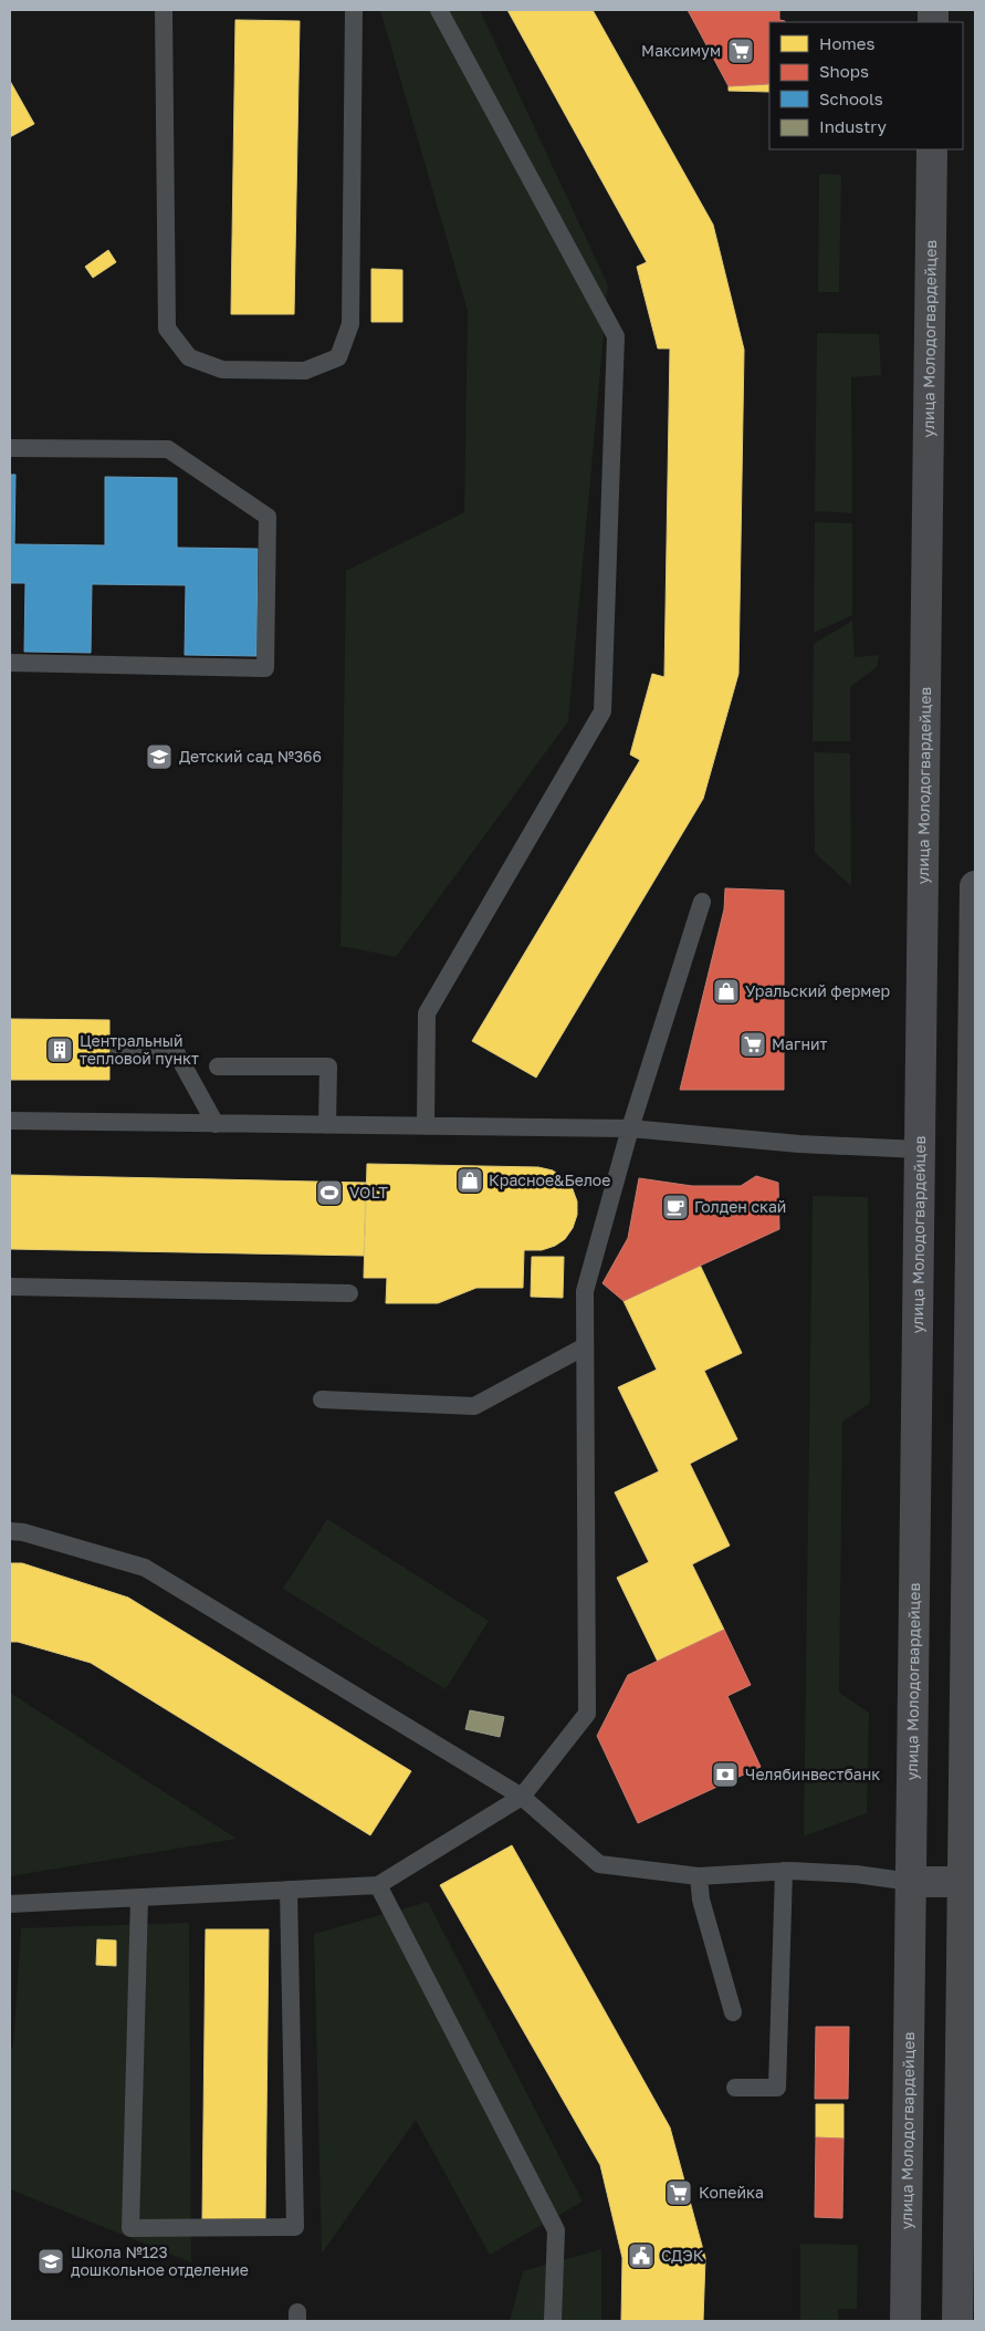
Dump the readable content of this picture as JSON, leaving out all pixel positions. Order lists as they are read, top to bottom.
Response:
{
  "streets": {
    "main road": ["улица Молодогвардейцев"]
  },
  "places": {
    "supermarket": ["Максимум", "Магнит", "Копейка"],
    "school or university": ["Детский сад №366", "Школа №123 дошкольное отделение"],
    "shop": ["Уральский фермер", "Красное&Белое"],
    "building": ["Центральный тепловой пункт"],
    "sports": ["VOLT"],
    "cafe": ["Голден скай"],
    "bank": ["Челябинвестбанк"],
    "public building": ["СДЭК"]
  },
  "legend": [
    "Homes",
    "Shops",
    "Schools",
    "Industry"
  ]
}
